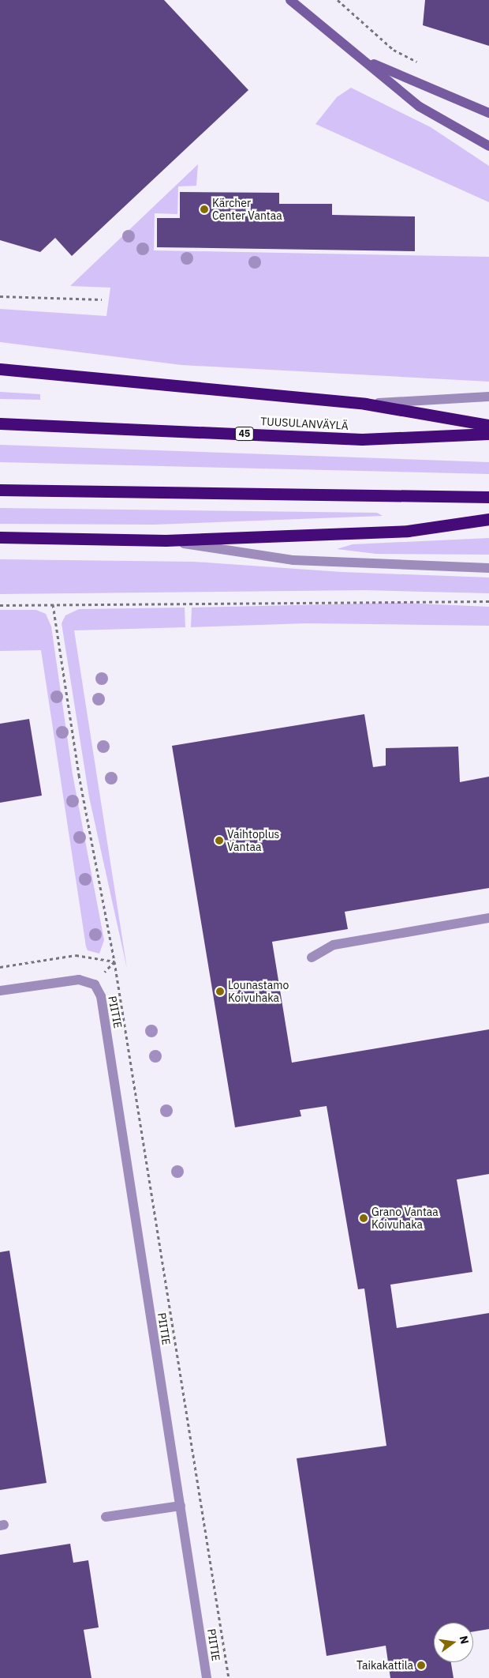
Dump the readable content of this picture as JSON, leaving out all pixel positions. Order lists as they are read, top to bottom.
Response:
{
  "streets": {
    "highway": ["TUUSULANVÄYLÄ", "45"],
    "street": ["PIITIE"]
  },
  "places": [
    "Kärcher Center Vantaa",
    "Vaihtoplus Vantaa",
    "Lounastamo Koivuhaka",
    "Grano Vantaa Koivuhaka",
    "Taikakattila"
  ],
  "north": "right"
}
